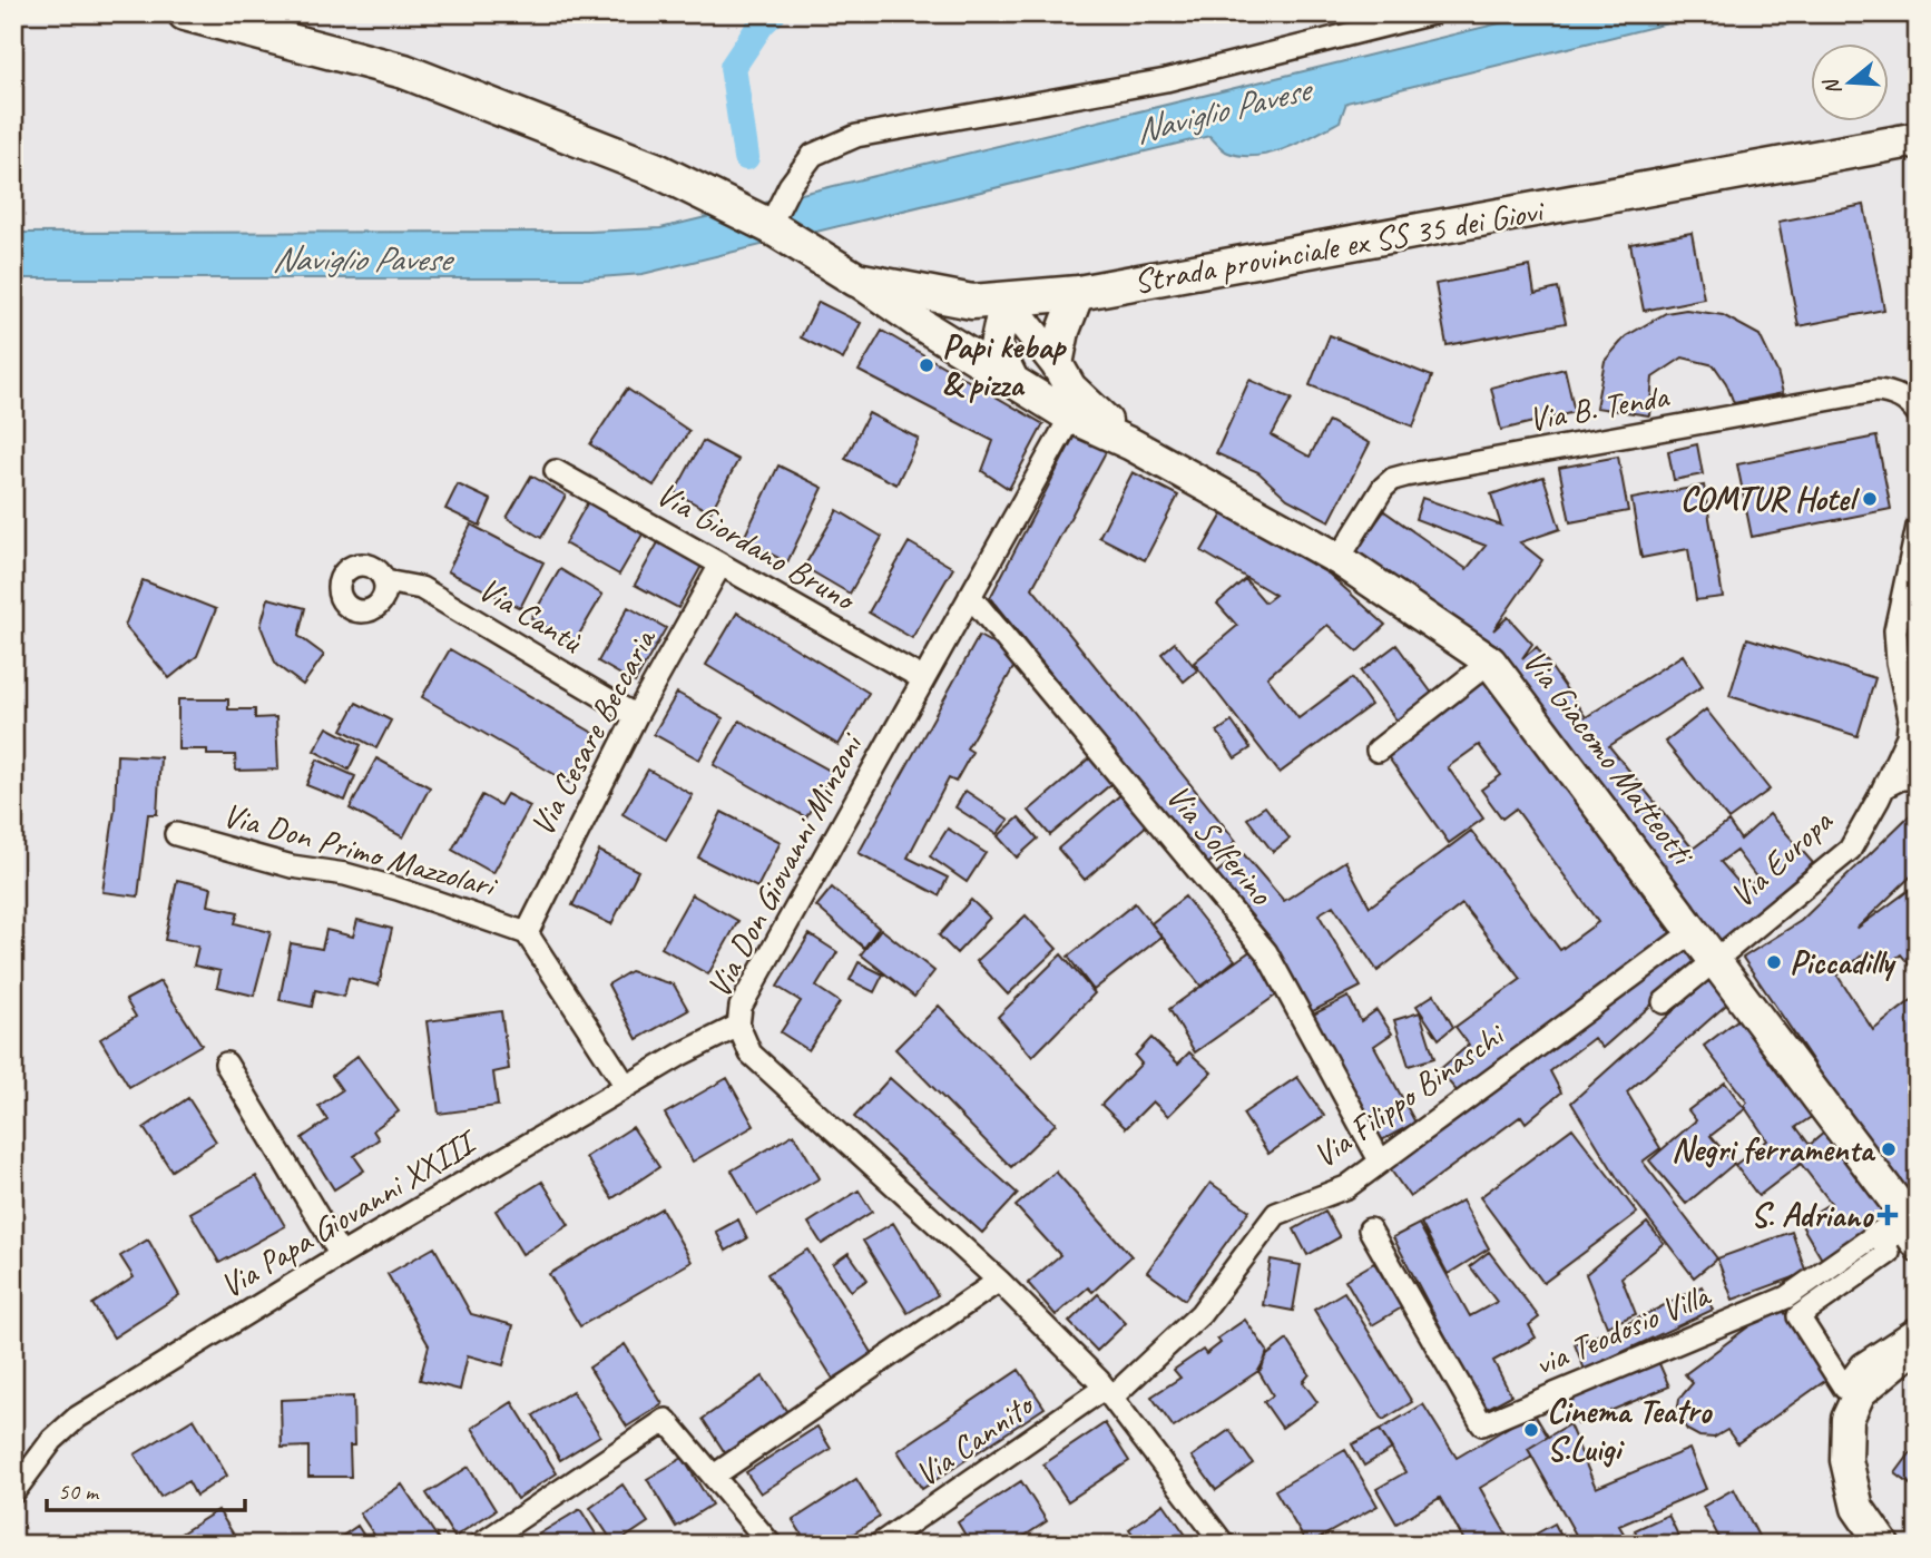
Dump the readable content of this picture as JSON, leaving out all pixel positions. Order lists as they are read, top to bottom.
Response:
{
  "streets": {
    "main road": ["Strada provinciale ex SS 35 dei Giovi"],
    "street": [
      "Via B. Tenda",
      "Via Giordano Bruno",
      "Via Cantù",
      "Via Cesare Beccaria",
      "Via Giacomo Matteotti",
      "Via Solferino",
      "Via Don Primo Mazzolari",
      "Via Europa",
      "Via Don Giovanni Minzoni",
      "Via Filippo Binaschi",
      "Via Papa Giovanni XXIII",
      "via Teodosio Villa",
      "Via Cannito"
    ]
  },
  "crossings": [
    ["Strada provinciale ex SS 35 dei Giovi", "Via Giacomo Matteotti"],
    ["Via B. Tenda", "Via Giacomo Matteotti"],
    ["Via Giordano Bruno", "Via Cesare Beccaria"],
    ["Via Giordano Bruno", "Via Don Giovanni Minzoni"],
    ["Via Cantù", "Via Cesare Beccaria"],
    ["Via Cesare Beccaria", "Via Don Primo Mazzolari"],
    ["Via Giacomo Matteotti", "Via Europa"],
    ["Via Giacomo Matteotti", "Via Don Giovanni Minzoni"],
    ["Via Giacomo Matteotti", "Via Filippo Binaschi"],
    ["Via Giacomo Matteotti", "via Teodosio Villa"],
    ["Via Solferino", "Via Don Giovanni Minzoni"],
    ["Via Solferino", "Via Filippo Binaschi"],
    ["Via Don Primo Mazzolari", "Via Papa Giovanni XXIII"],
    ["Via Don Giovanni Minzoni", "Via Filippo Binaschi"],
    ["Via Don Giovanni Minzoni", "Via Papa Giovanni XXIII"],
    ["Via Don Giovanni Minzoni", "Via Cannito"],
    ["Via Filippo Binaschi", "Via Cannito"]
  ],
  "water": ["Naviglio Pavese"],
  "places": {
    "other": [
      "Papi kebap & pizza",
      "COMTUR Hotel",
      "Piccadilly",
      "Negri ferramenta",
      "Cinema Teatro S.Luigi"
    ],
    "health": ["S. Adriano"]
  },
  "scale_bar": "50 m",
  "north": "left"
}
